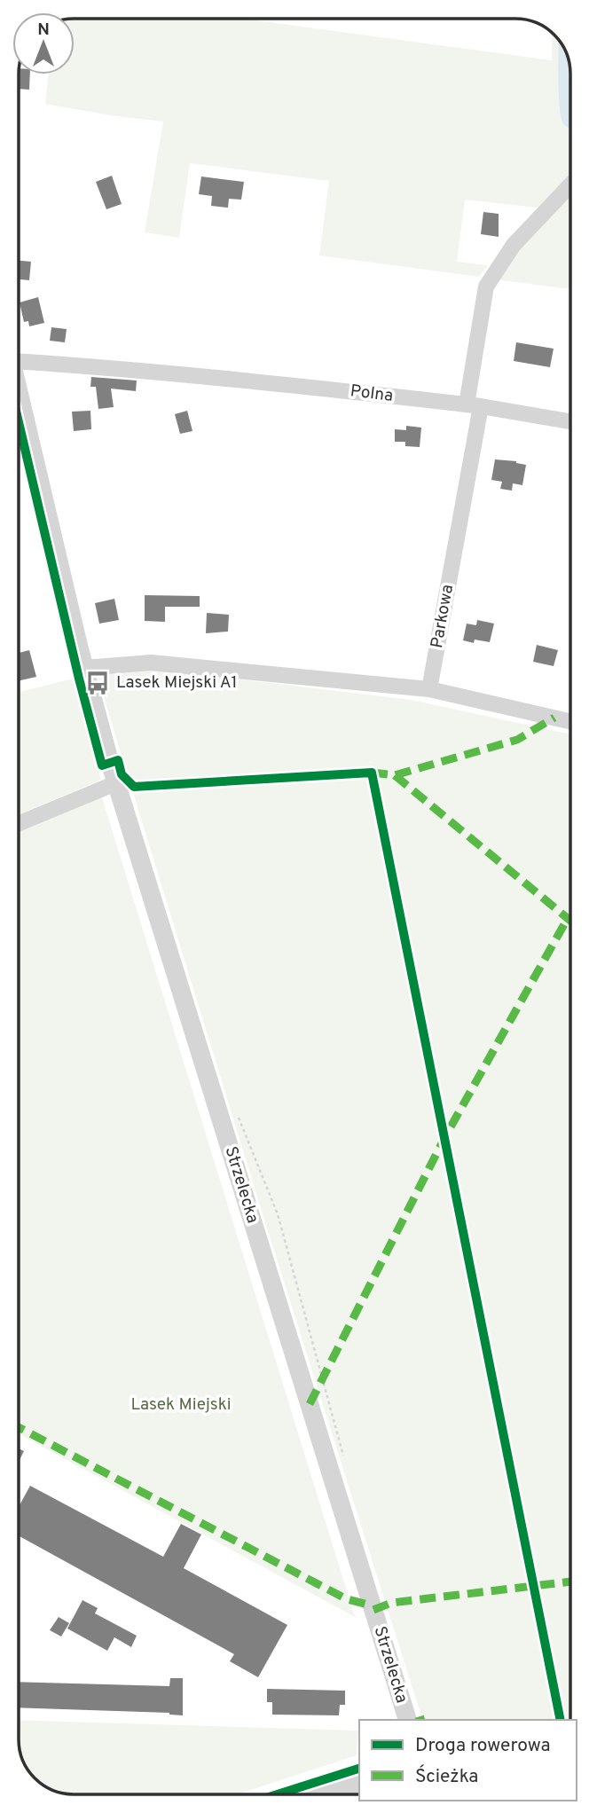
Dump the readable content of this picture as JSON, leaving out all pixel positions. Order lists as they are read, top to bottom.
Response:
{
  "streets": {
    "street": ["Polna", "Parkowa", "Strzelecka"]
  },
  "crossings": [
    ["Polna", "Parkowa"]
  ],
  "parks": ["Lasek Miejski"],
  "places": {
    "bus stop": ["Lasek Miejski A1"]
  },
  "legend": ["Droga rowerowa", "Ścieżka"],
  "north": "top"
}
